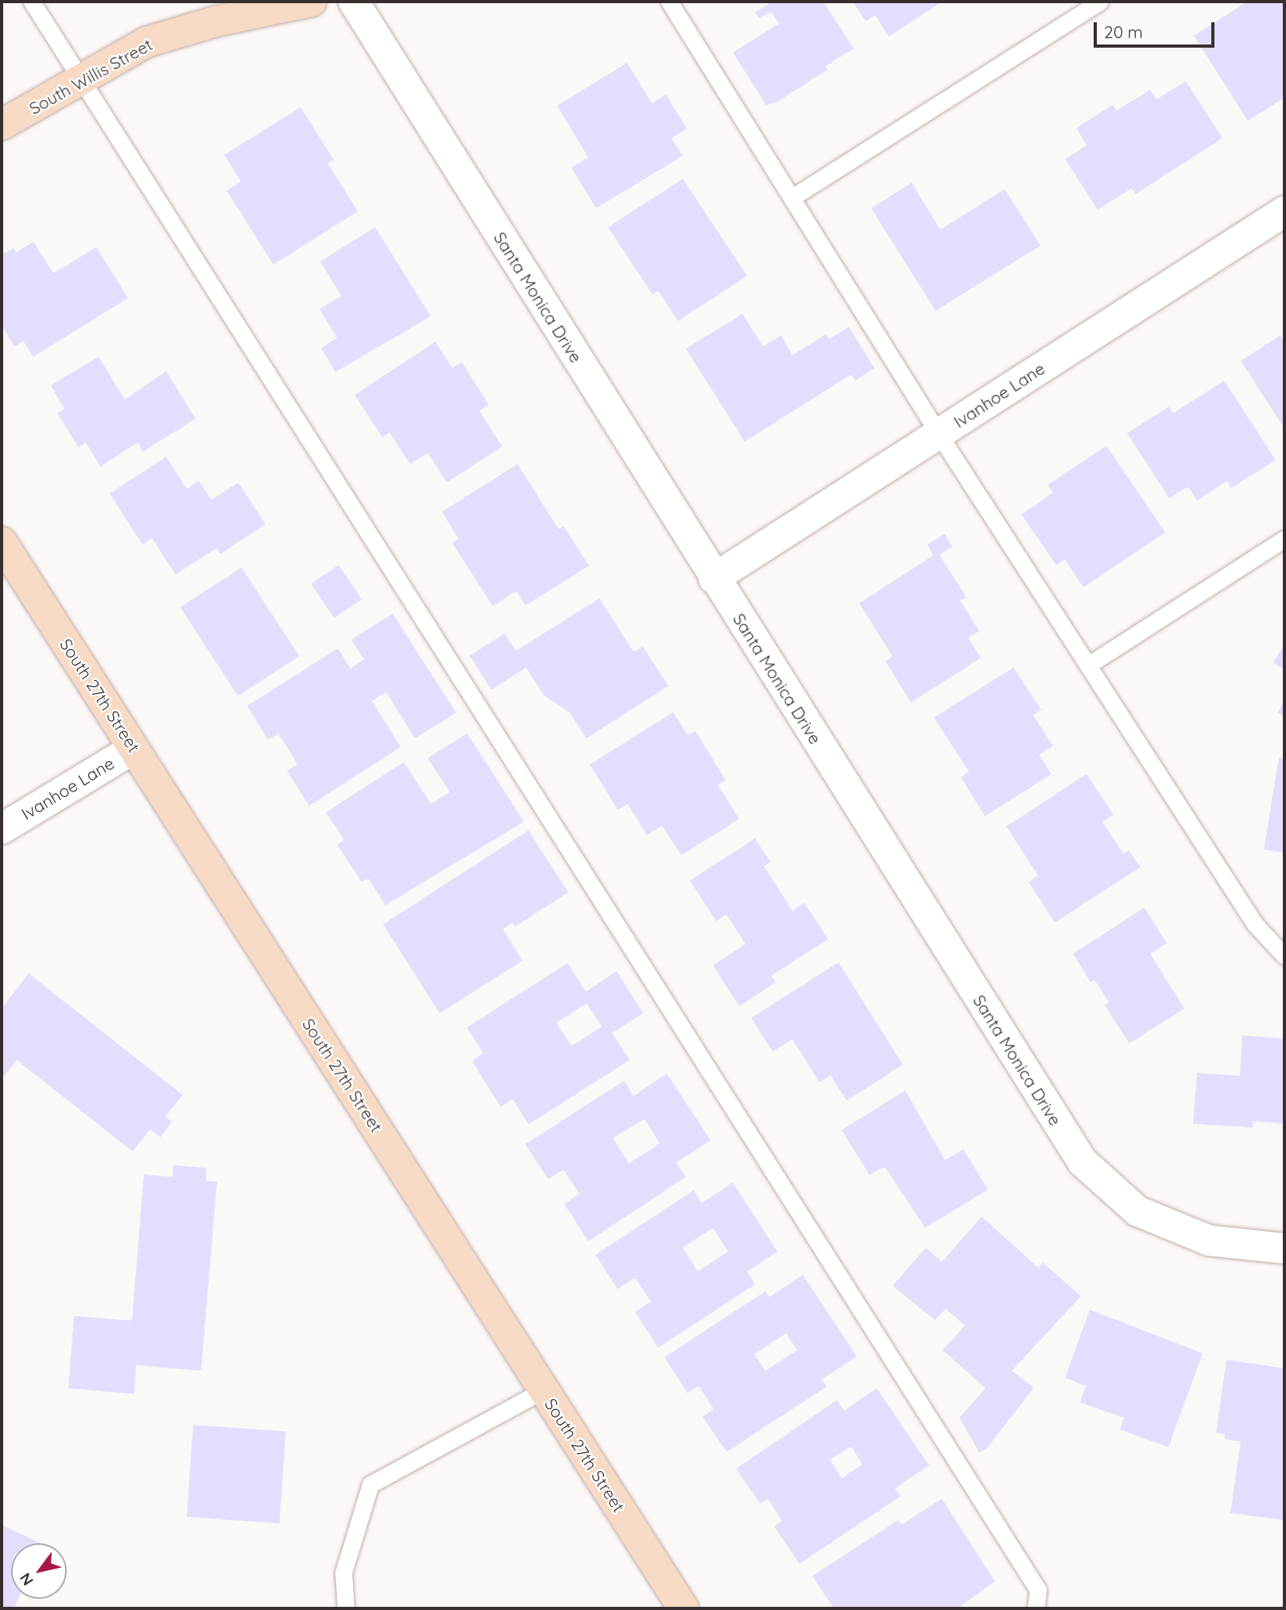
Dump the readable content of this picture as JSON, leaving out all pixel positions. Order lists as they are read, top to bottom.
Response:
{
  "streets": {
    "main road": ["South Willis Street", "South 27th Street"],
    "street": ["Santa Monica Drive", "Ivanhoe Lane"]
  },
  "crossings": [
    ["Santa Monica Drive", "Ivanhoe Lane"],
    ["Ivanhoe Lane", "South 27th Street"]
  ],
  "scale_bar": "20 m",
  "north": "bottom left"
}
